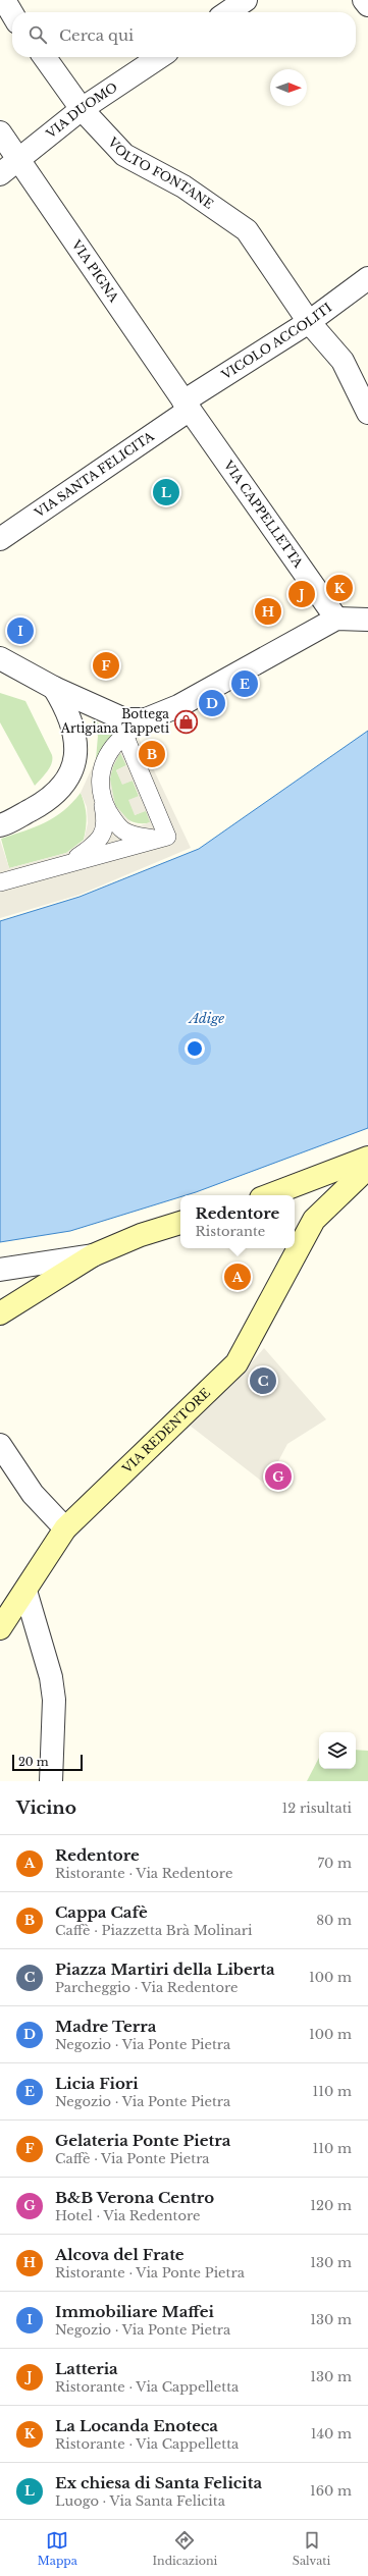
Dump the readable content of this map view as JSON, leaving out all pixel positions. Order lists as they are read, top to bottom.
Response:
{
  "streets": {
    "main road": ["VIA REDENTORE"],
    "street": [
      "VIA DUOMO",
      "VOLTO FONTANE",
      "VIA PIGNA",
      "VICOLO ACCOLITI",
      "VIA SANTA FELICITA",
      "VIA CAPPELLETTA"
    ]
  },
  "crossings": [
    ["VIA DUOMO", "VOLTO FONTANE"],
    ["VIA DUOMO", "VIA PIGNA"],
    ["VOLTO FONTANE", "VICOLO ACCOLITI"],
    ["VIA PIGNA", "VICOLO ACCOLITI"],
    ["VIA PIGNA", "VIA SANTA FELICITA"],
    ["VIA PIGNA", "VIA CAPPELLETTA"],
    ["VICOLO ACCOLITI", "VIA SANTA FELICITA"],
    ["VICOLO ACCOLITI", "VIA CAPPELLETTA"],
    ["VIA SANTA FELICITA", "VIA CAPPELLETTA"]
  ],
  "water": ["Adige"],
  "places": {
    "shop": ["Bottega Artigiana Tappeti"]
  },
  "scale_bar": "20 m",
  "north": "right",
  "page": {
    "search": "Cerca qui",
    "pins": [
      "L",
      "K",
      "J",
      "H",
      "I",
      "F",
      "E",
      "D",
      "B",
      "A",
      "C",
      "G"
    ],
    "popup": ["Redentore", "Ristorante"],
    "scale": "20 m",
    "heading": ["Vicino", "12 risultati"],
    "list": [
      {
        "mark": "A",
        "name": "Redentore",
        "note": "Ristorante · Via Redentore",
        "value": "70 m"
      },
      {
        "mark": "B",
        "name": "Cappa Cafè",
        "note": "Caffè · Piazzetta Brà Molinari",
        "value": "80 m"
      },
      {
        "mark": "C",
        "name": "Piazza Martiri della Liberta",
        "note": "Parcheggio · Via Redentore",
        "value": "100 m"
      },
      {
        "mark": "D",
        "name": "Madre Terra",
        "note": "Negozio · Via Ponte Pietra",
        "value": "100 m"
      },
      {
        "mark": "E",
        "name": "Licia Fiori",
        "note": "Negozio · Via Ponte Pietra",
        "value": "110 m"
      },
      {
        "mark": "F",
        "name": "Gelateria Ponte Pietra",
        "note": "Caffè · Via Ponte Pietra",
        "value": "110 m"
      },
      {
        "mark": "G",
        "name": "B&B Verona Centro",
        "note": "Hotel · Via Redentore",
        "value": "120 m"
      },
      {
        "mark": "H",
        "name": "Alcova del Frate",
        "note": "Ristorante · Via Ponte Pietra",
        "value": "130 m"
      },
      {
        "mark": "I",
        "name": "Immobiliare Maffei",
        "note": "Negozio · Via Ponte Pietra",
        "value": "130 m"
      },
      {
        "mark": "J",
        "name": "Latteria",
        "note": "Ristorante · Via Cappelletta",
        "value": "130 m"
      },
      {
        "mark": "K",
        "name": "La Locanda Enoteca",
        "note": "Ristorante · Via Cappelletta",
        "value": "140 m"
      },
      {
        "mark": "L",
        "name": "Ex chiesa di Santa Felicita",
        "note": "Luogo · Via Santa Felicita",
        "value": "160 m"
      }
    ],
    "nav": ["Mappa", "Indicazioni", "Salvati"]
  }
}
